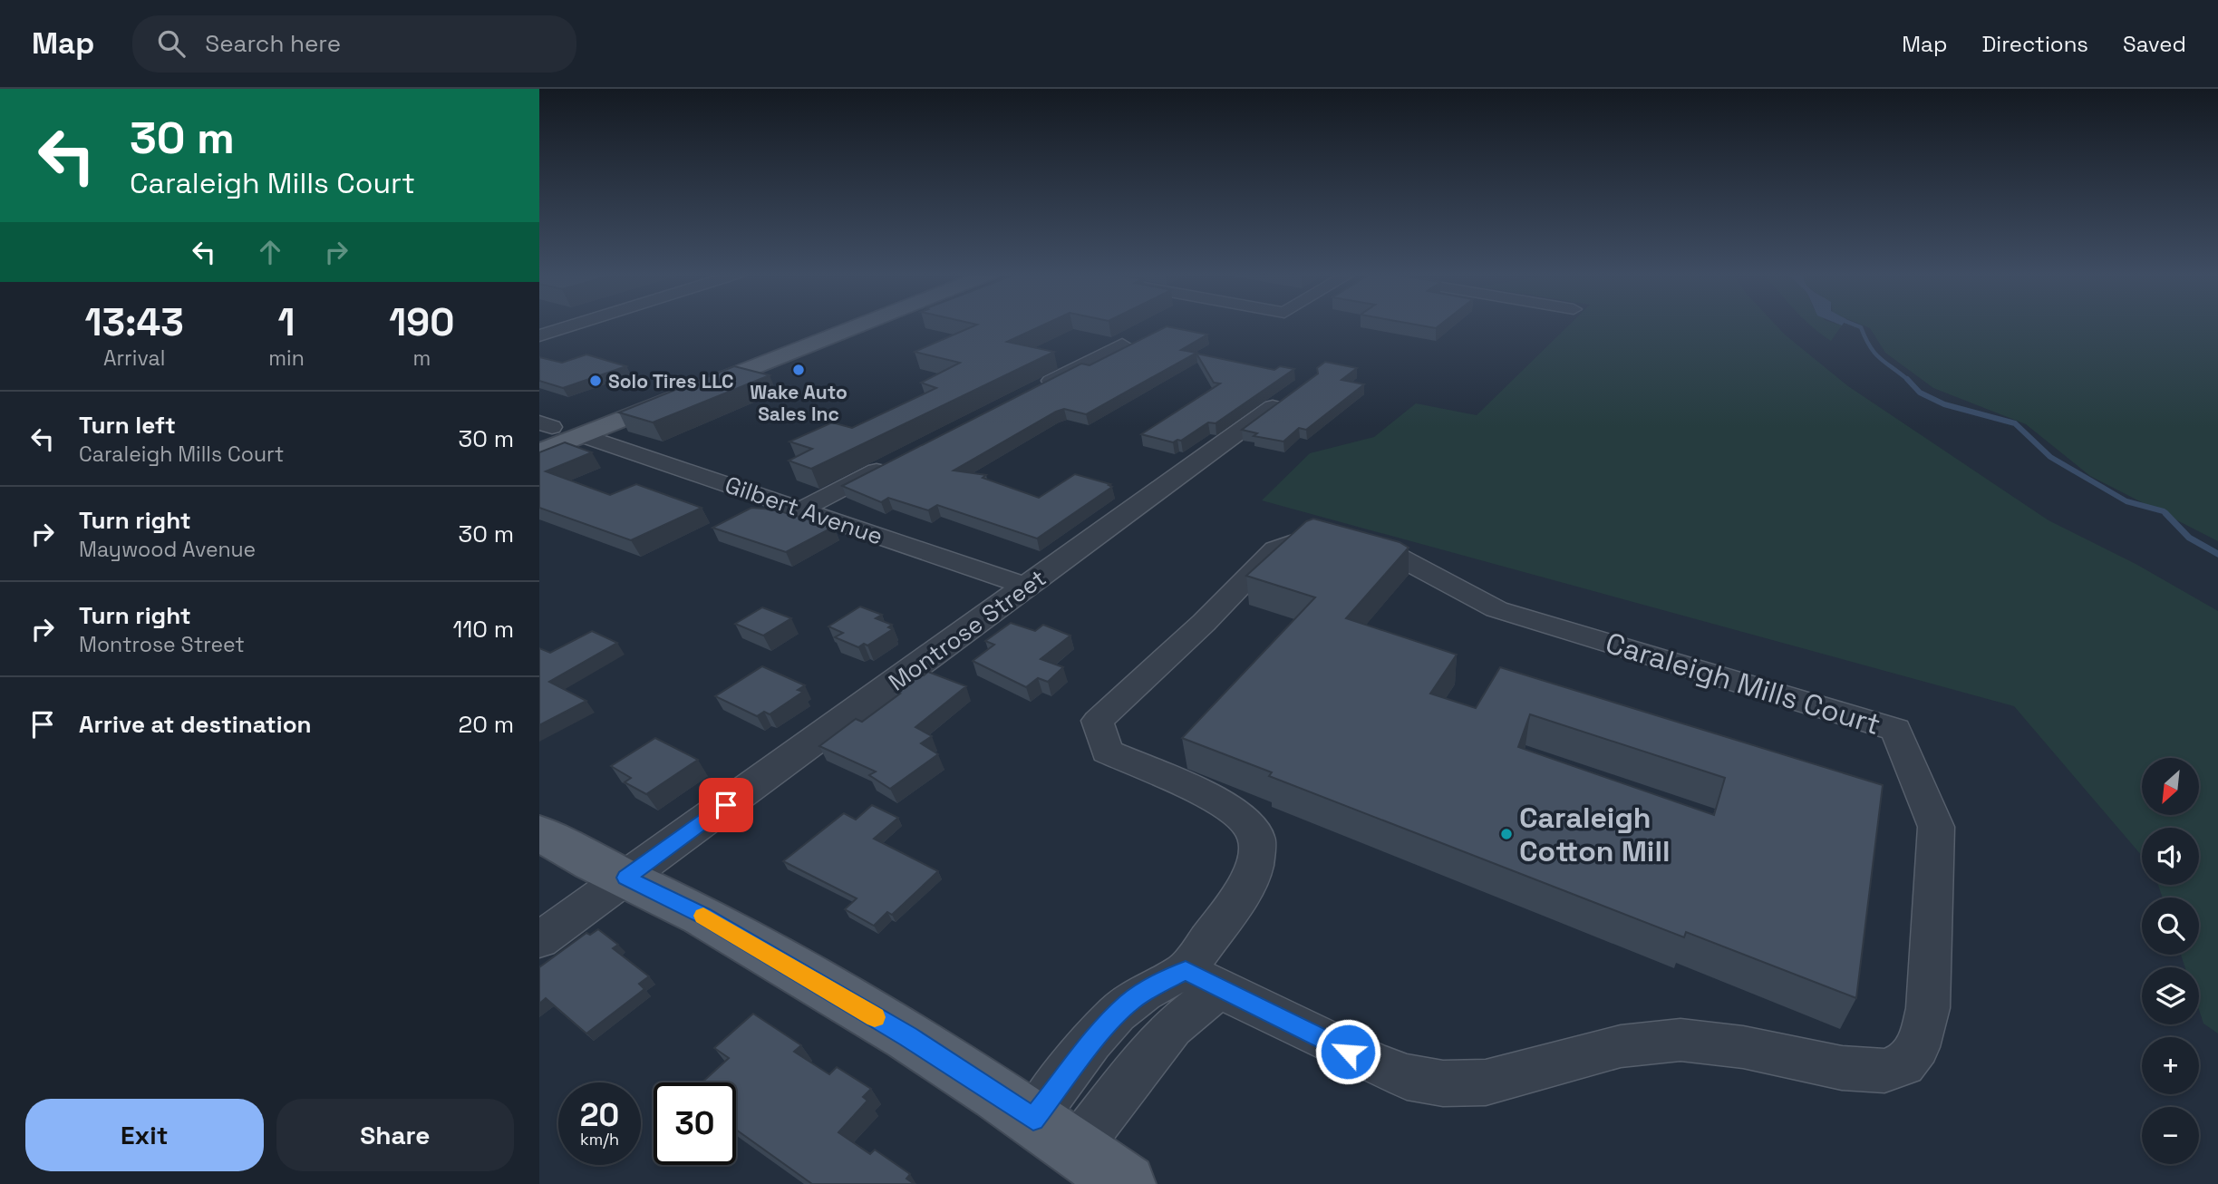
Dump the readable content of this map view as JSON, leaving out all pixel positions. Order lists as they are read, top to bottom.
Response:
{
  "streets": {
    "street": ["Gilbert Avenue", "Montrose Street", "Caraleigh Mills Court"]
  },
  "crossings": [
    ["Gilbert Avenue", "Montrose Street"]
  ],
  "places": ["Wake Auto Sales Inc", "Solo Tires LLC", "Caraleigh Cotton Mill"],
  "north": "bottom left",
  "page": {
    "header": "Map",
    "search": "Search here",
    "nav": ["Map", "Directions", "Saved"],
    "turn": ["30 m", "Caraleigh Mills Court"],
    "eta": [
      "13:43",
      "Arrival",
      "1",
      "min",
      "190",
      "m"
    ],
    "list": [
      {
        "name": "Turn left",
        "note": "Caraleigh Mills Court",
        "value": "30 m"
      },
      {
        "name": "Turn right",
        "note": "Maywood Avenue",
        "value": "30 m"
      },
      {
        "name": "Turn right",
        "note": "Montrose Street",
        "value": "110 m"
      },
      {
        "name": "Arrive at destination",
        "value": "20 m"
      }
    ],
    "map_buttons": ["+", "−"],
    "speed": "20 km/h",
    "limit": "30",
    "buttons": ["Exit", "Share"]
  }
}
